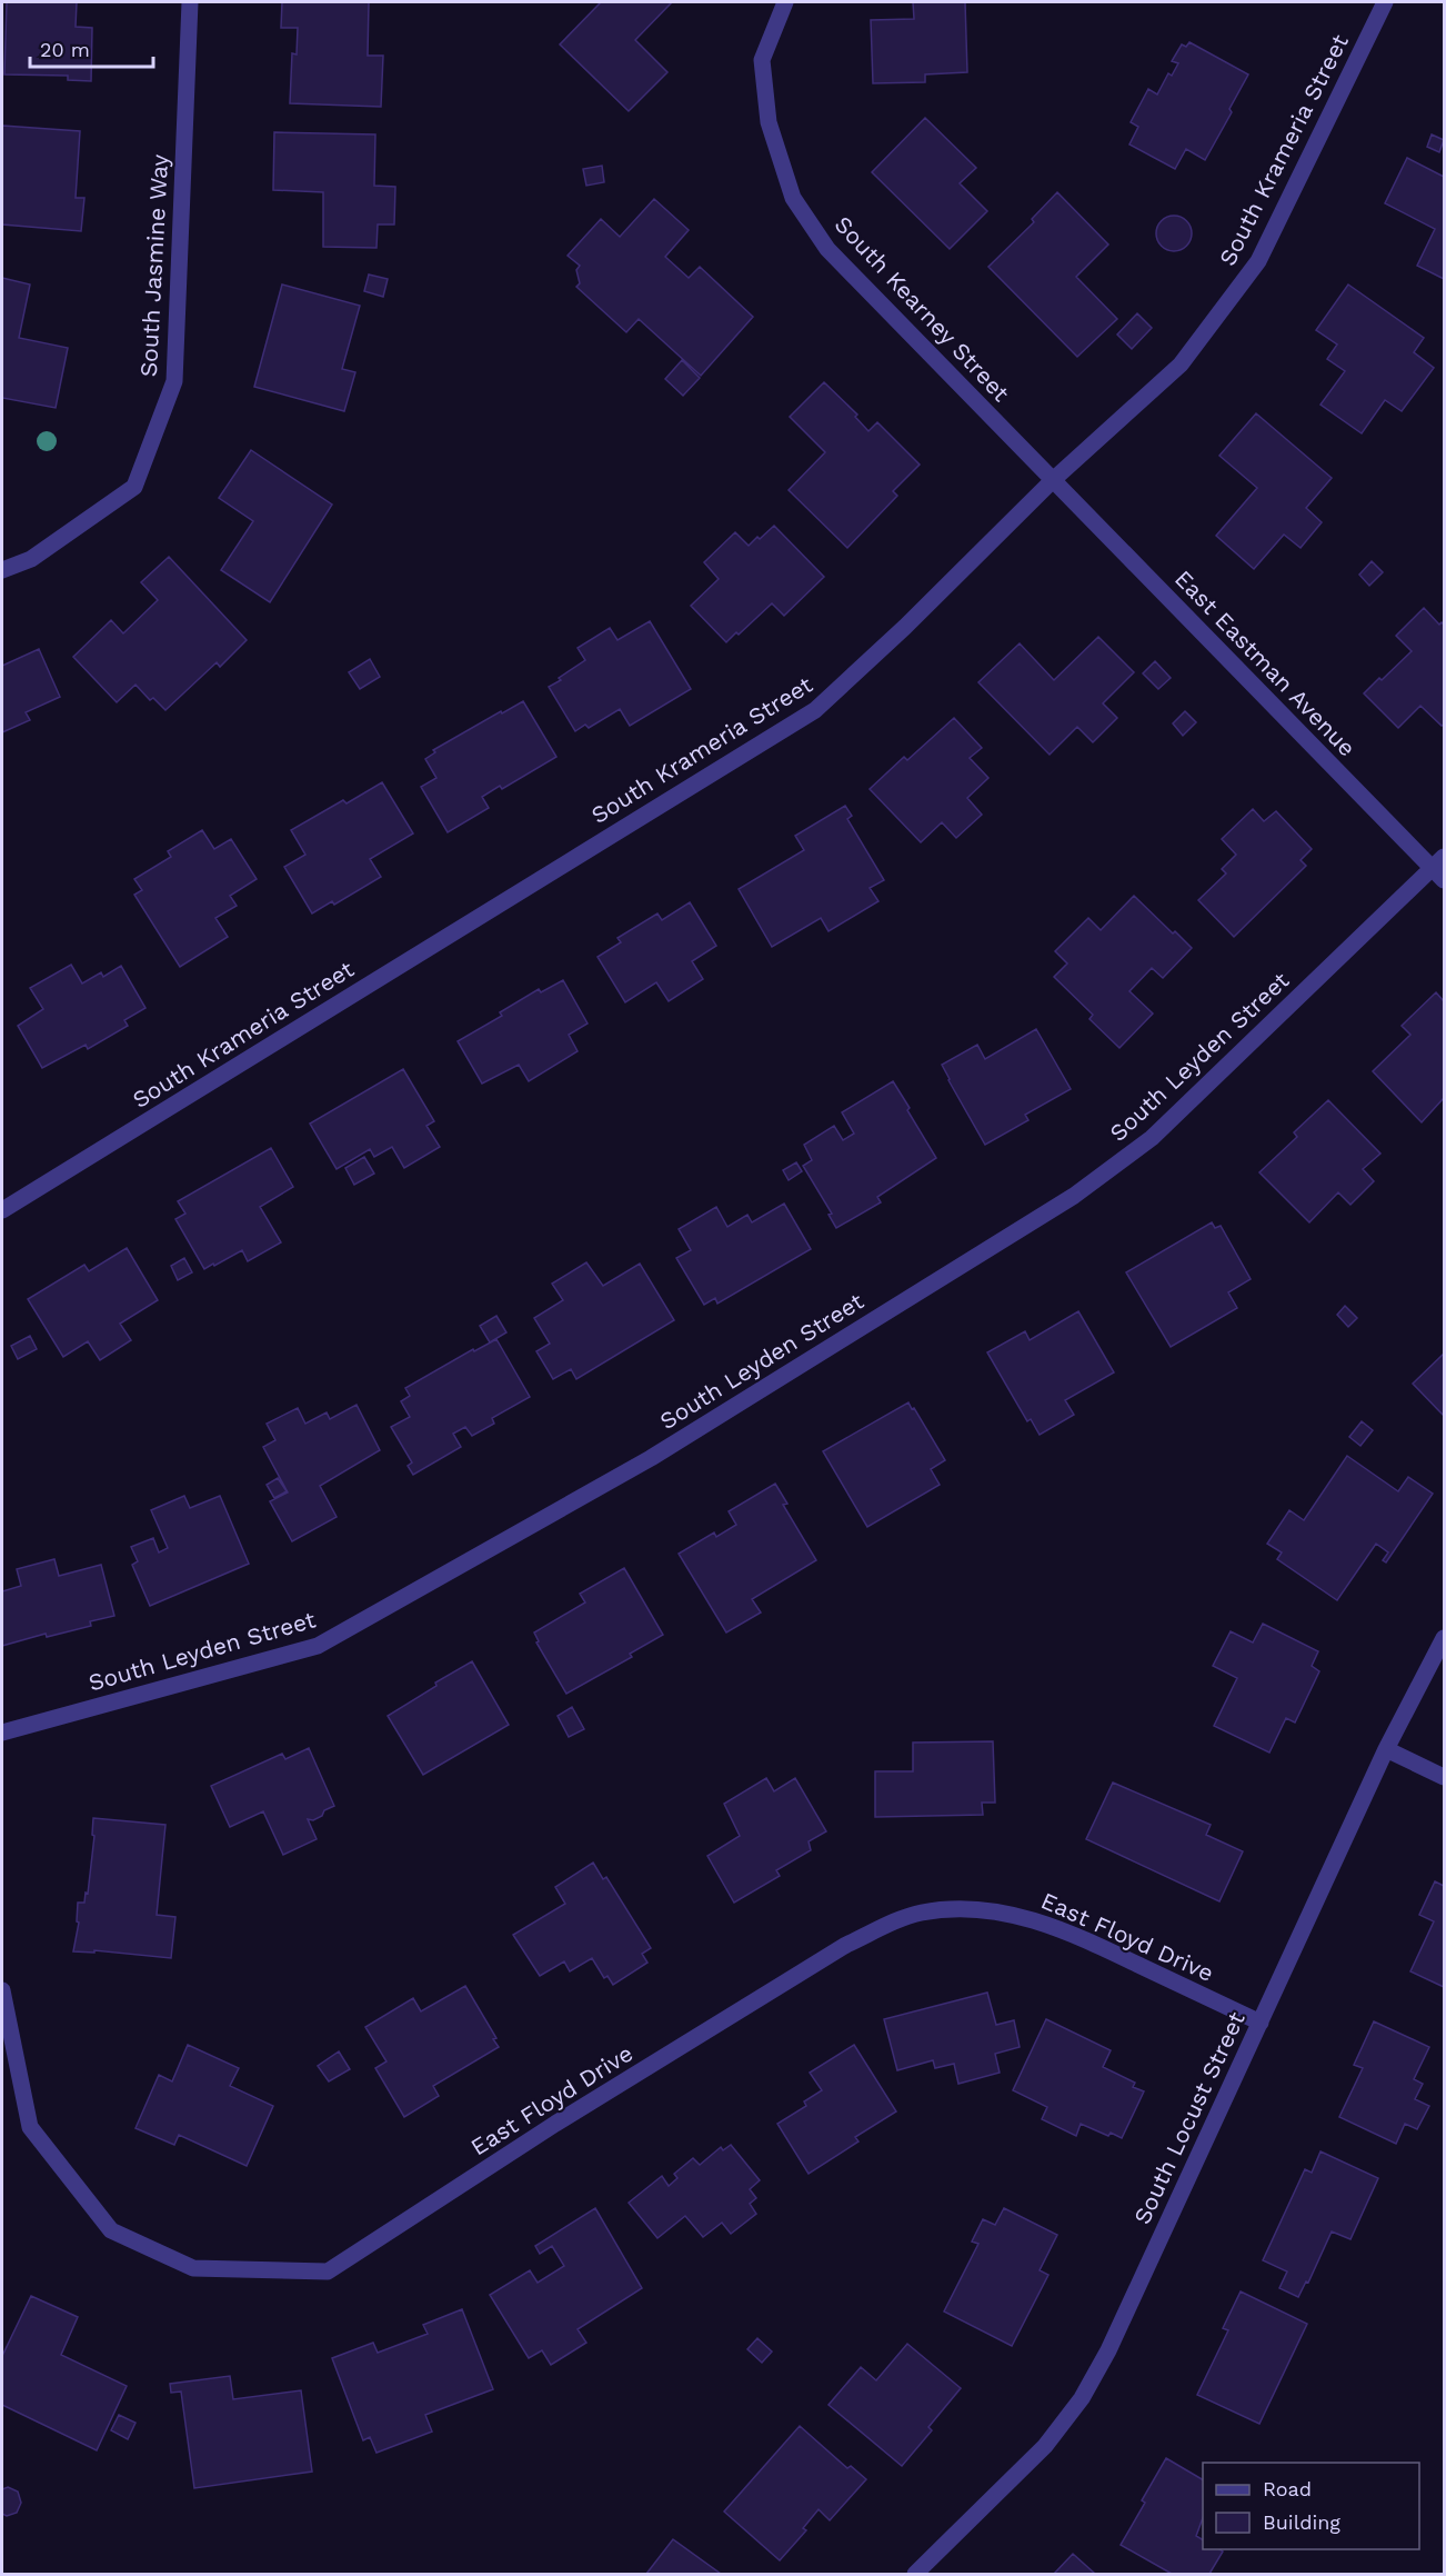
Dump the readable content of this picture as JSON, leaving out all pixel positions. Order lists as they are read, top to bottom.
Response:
{
  "streets": {
    "street": [
      "South Krameria Street",
      "South Jasmine Way",
      "South Kearney Street",
      "East Eastman Avenue",
      "South Leyden Street",
      "East Floyd Drive",
      "South Locust Street"
    ]
  },
  "crossings": [
    ["South Krameria Street", "South Kearney Street"],
    ["South Krameria Street", "East Eastman Avenue"],
    ["South Kearney Street", "East Eastman Avenue"],
    ["East Eastman Avenue", "South Leyden Street"],
    ["East Floyd Drive", "South Locust Street"]
  ],
  "legend": ["Road", "Building"],
  "scale_bar": "20 m"
}
